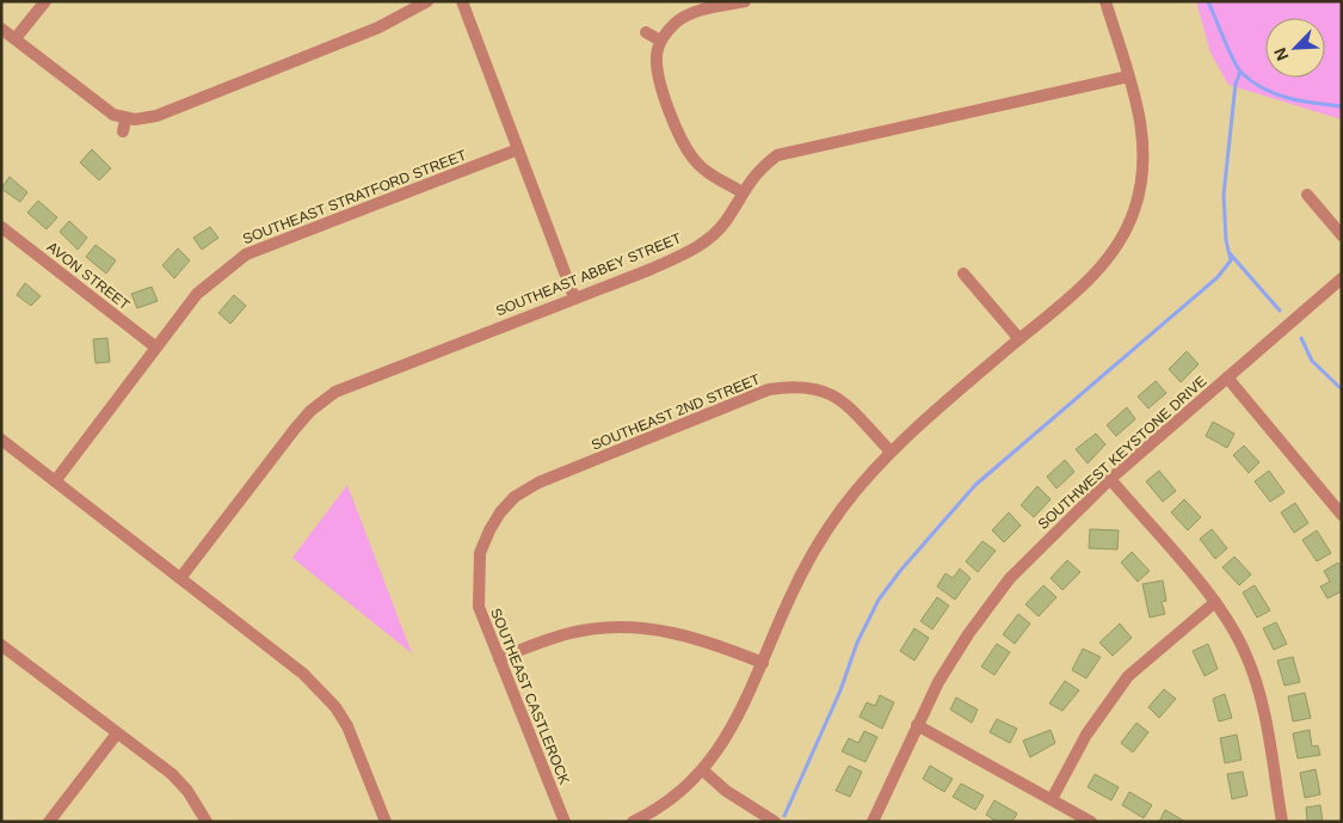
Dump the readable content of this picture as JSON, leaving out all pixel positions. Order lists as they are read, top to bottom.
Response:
{
  "streets": {
    "street": [
      "SOUTHEAST STRATFORD STREET",
      "SOUTHEAST ABBEY STREET",
      "AVON STREET",
      "SOUTHEAST 2ND STREET",
      "SOUTHWEST KEYSTONE DRIVE",
      "SOUTHEAST CASTLEROCK"
    ]
  },
  "crossings": [
    ["SOUTHEAST STRATFORD STREET", "AVON STREET"],
    ["SOUTHEAST 2ND STREET", "SOUTHEAST CASTLEROCK"]
  ],
  "north": "bottom left"
}
